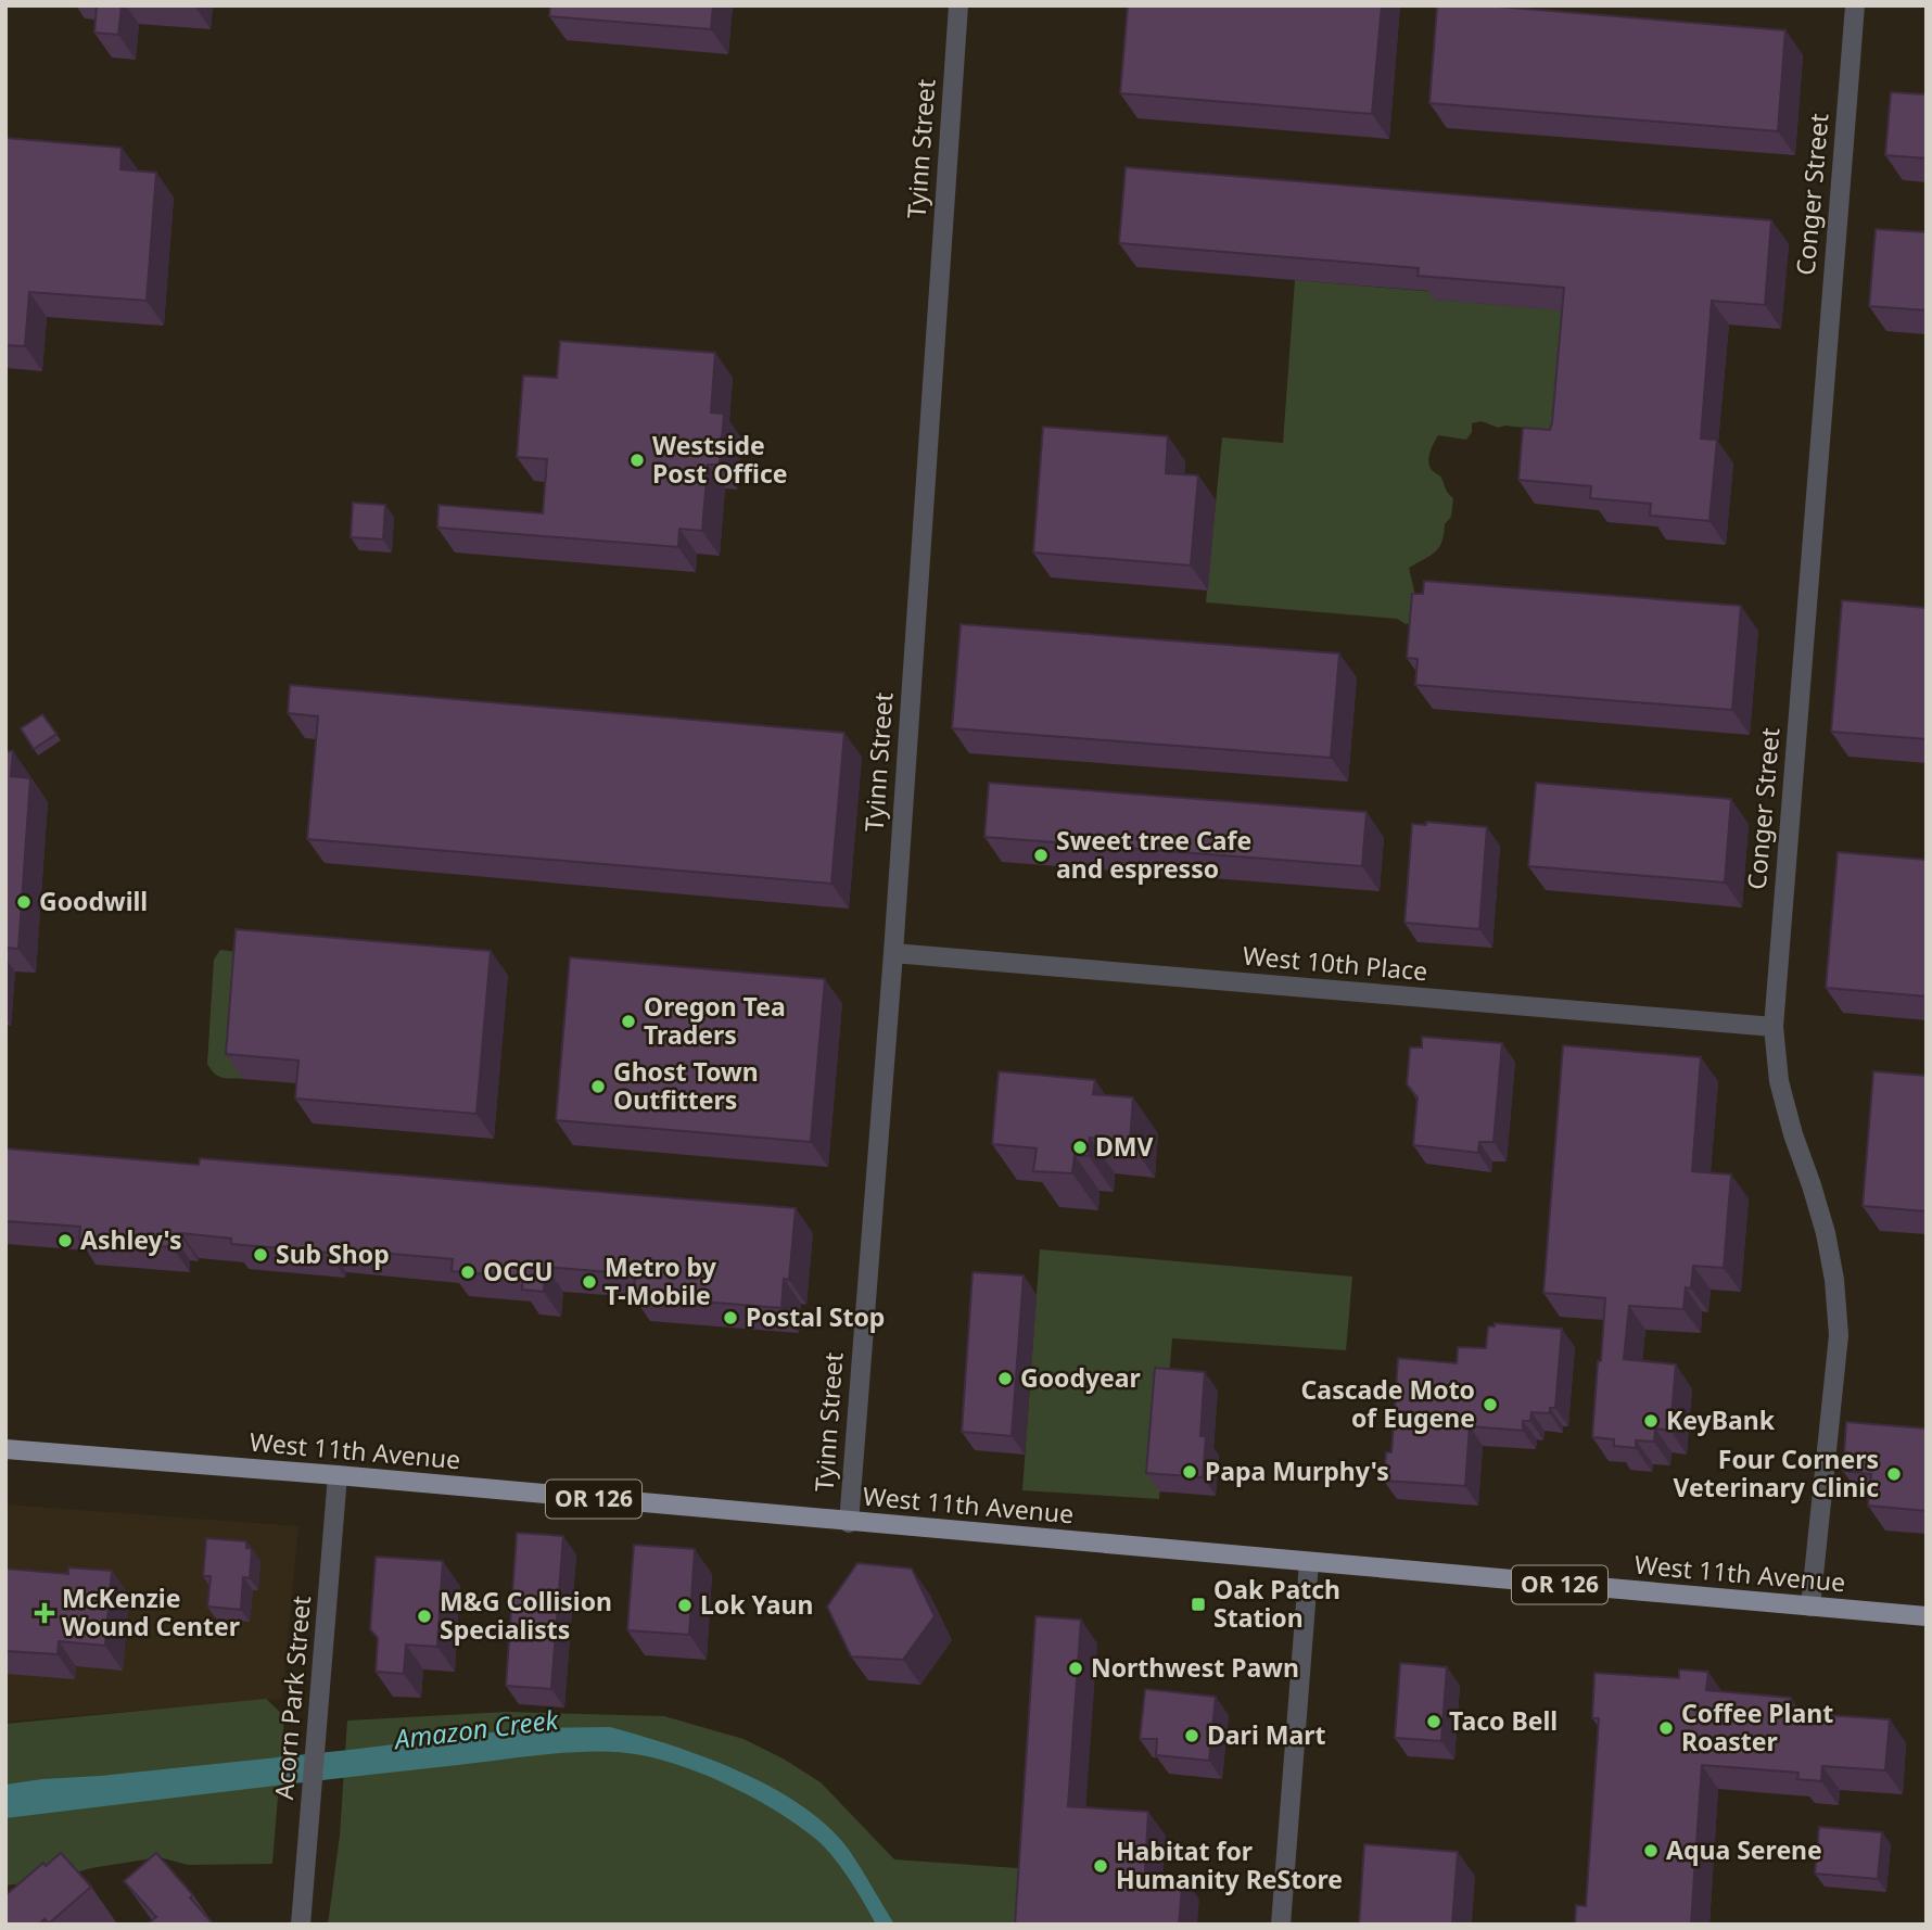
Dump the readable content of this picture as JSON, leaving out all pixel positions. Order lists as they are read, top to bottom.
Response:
{
  "streets": {
    "main road": ["West 11th Avenue", "OR 126"],
    "street": [
      "Tyinn Street",
      "Conger Street",
      "West 10th Place",
      "Acorn Park Street"
    ]
  },
  "crossings": [
    ["Tyinn Street", "West 10th Place"],
    ["Tyinn Street", "West 11th Avenue"],
    ["Conger Street", "West 10th Place"],
    ["Conger Street", "West 11th Avenue"],
    ["West 11th Avenue", "Acorn Park Street"]
  ],
  "water": ["Amazon Creek"],
  "places": {
    "other": [
      "Westside Post Office",
      "Sweet tree Cafe and espresso",
      "Goodwill",
      "Oregon Tea Traders",
      "Ghost Town Outfitters",
      "DMV",
      "Ashley's",
      "Sub Shop",
      "OCCU",
      "Metro by T-Mobile",
      "Postal Stop",
      "Goodyear",
      "Cascade Moto of Eugene",
      "KeyBank",
      "Papa Murphy's",
      "Four Corners Veterinary Clinic",
      "Lok Yaun",
      "M&G Collision Specialists",
      "Northwest Pawn",
      "Taco Bell",
      "Coffee Plant Roaster",
      "Dari Mart",
      "Aqua Serene",
      "Habitat for Humanity ReStore"
    ],
    "transit": ["Oak Patch Station"],
    "health": ["McKenzie Wound Center"]
  }
}
